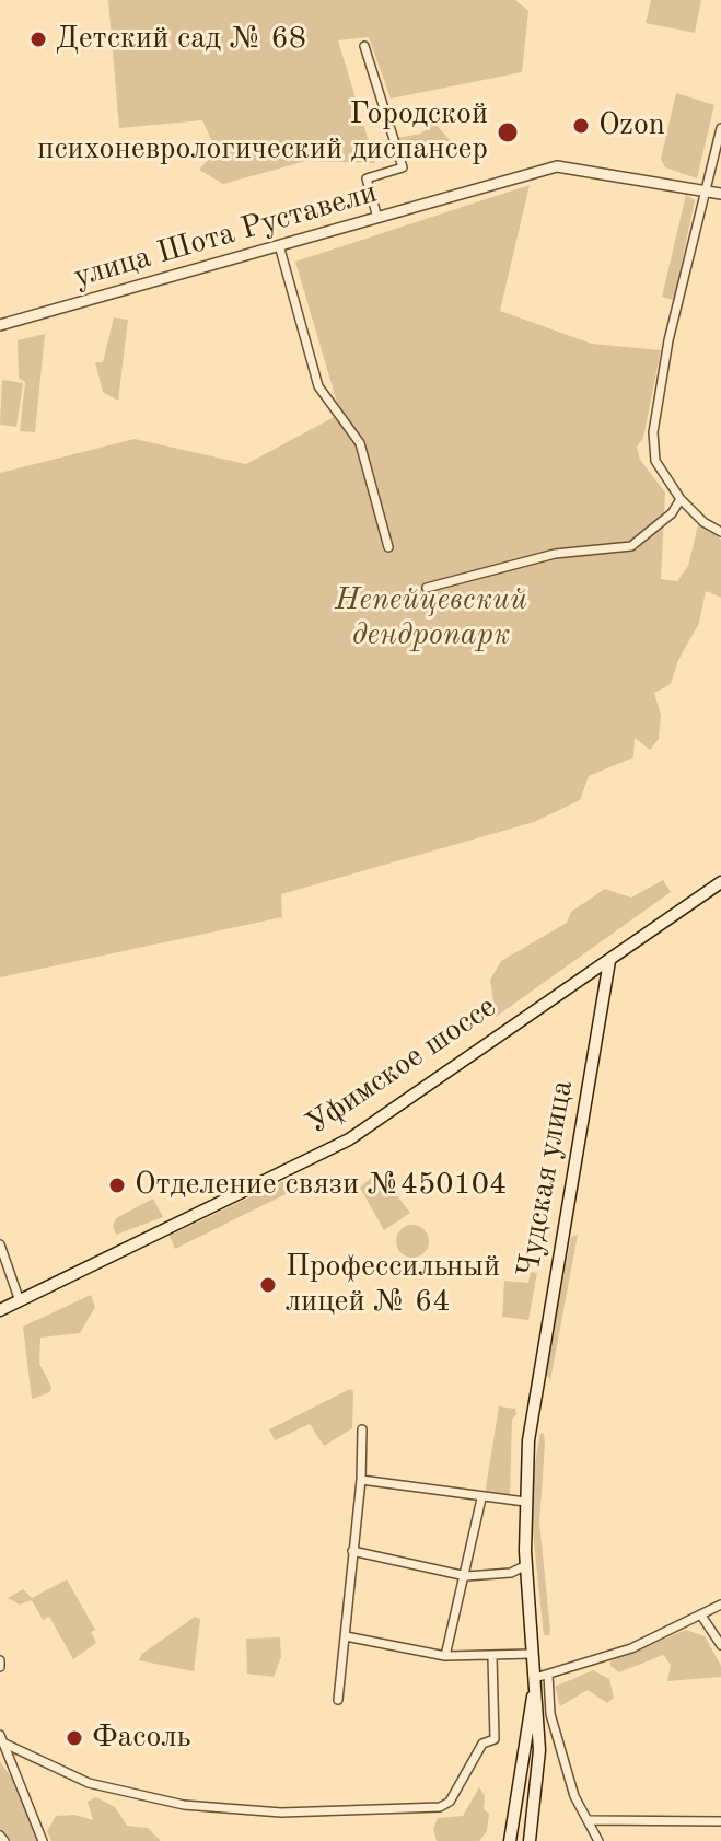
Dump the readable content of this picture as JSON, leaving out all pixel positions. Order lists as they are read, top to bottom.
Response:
{
  "streets": {
    "main road": ["Уфимское шоссе", "Чудская улица"],
    "street": ["улица Шота Руставели"]
  },
  "crossings": [
    ["Уфимское шоссе", "Чудская улица"]
  ],
  "parks": ["Непейцевский дендропарк"],
  "places": [
    "Детский сад № 68",
    "Ozon",
    "Городской психоневрологический диспансер",
    "Отделение связи №450104",
    "Профессильный лицей № 64",
    "Фасоль"
  ]
}
